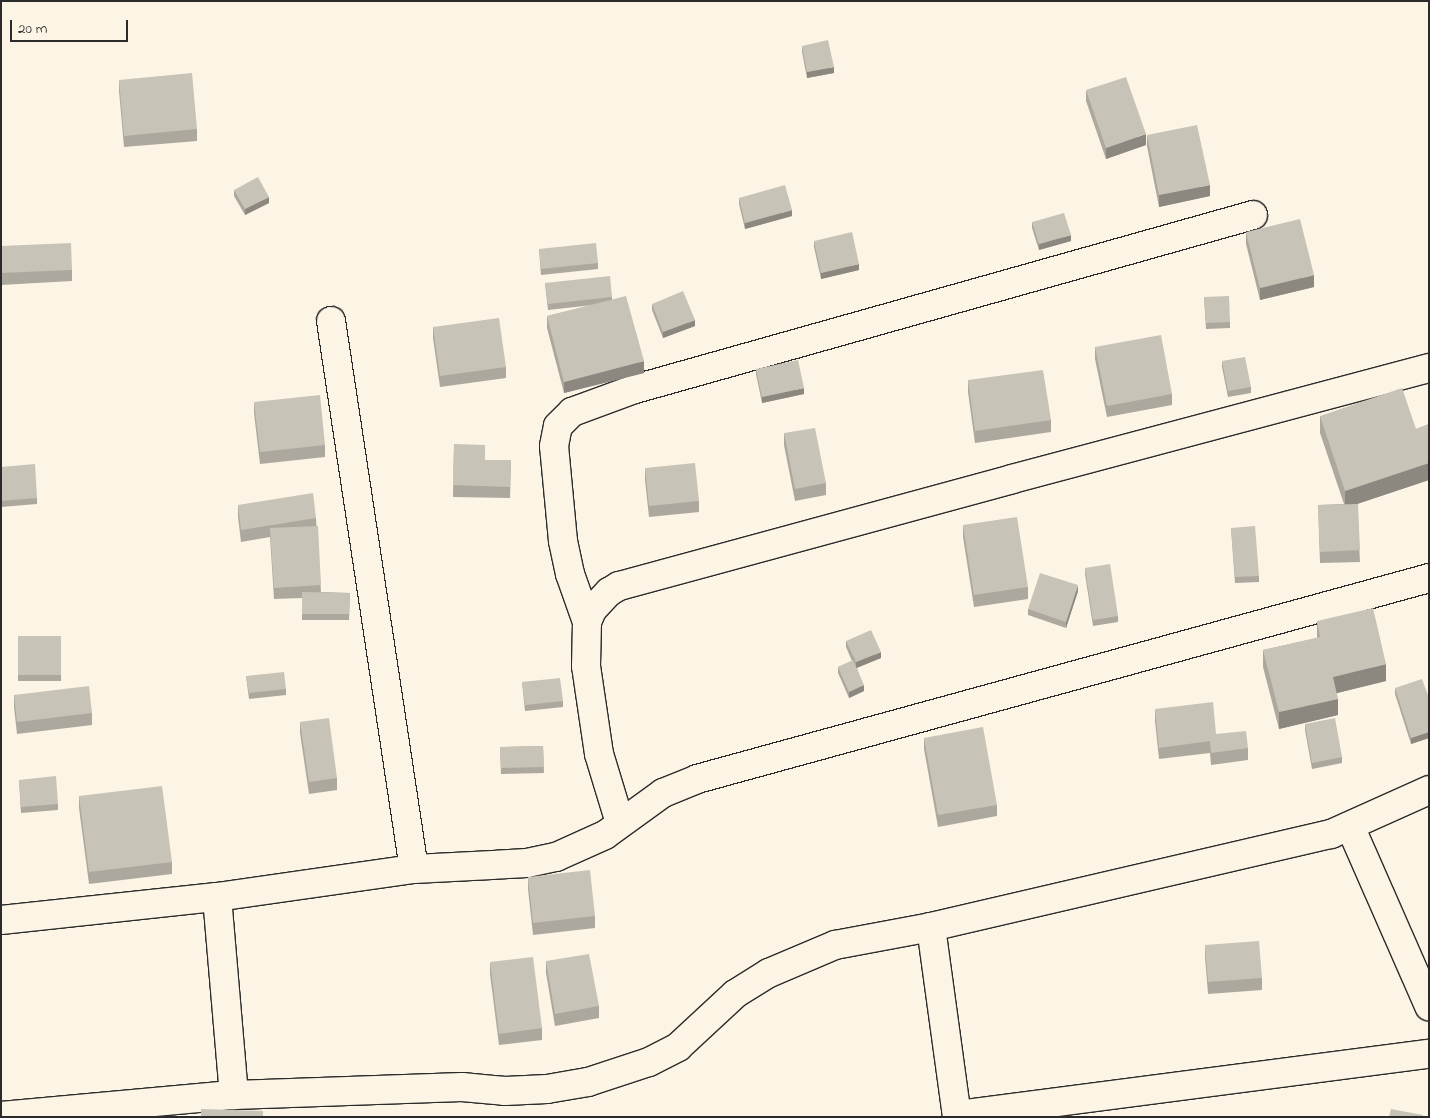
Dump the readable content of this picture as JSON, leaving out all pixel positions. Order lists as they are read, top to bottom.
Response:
{
  "scale_bar": "20 m"
}
